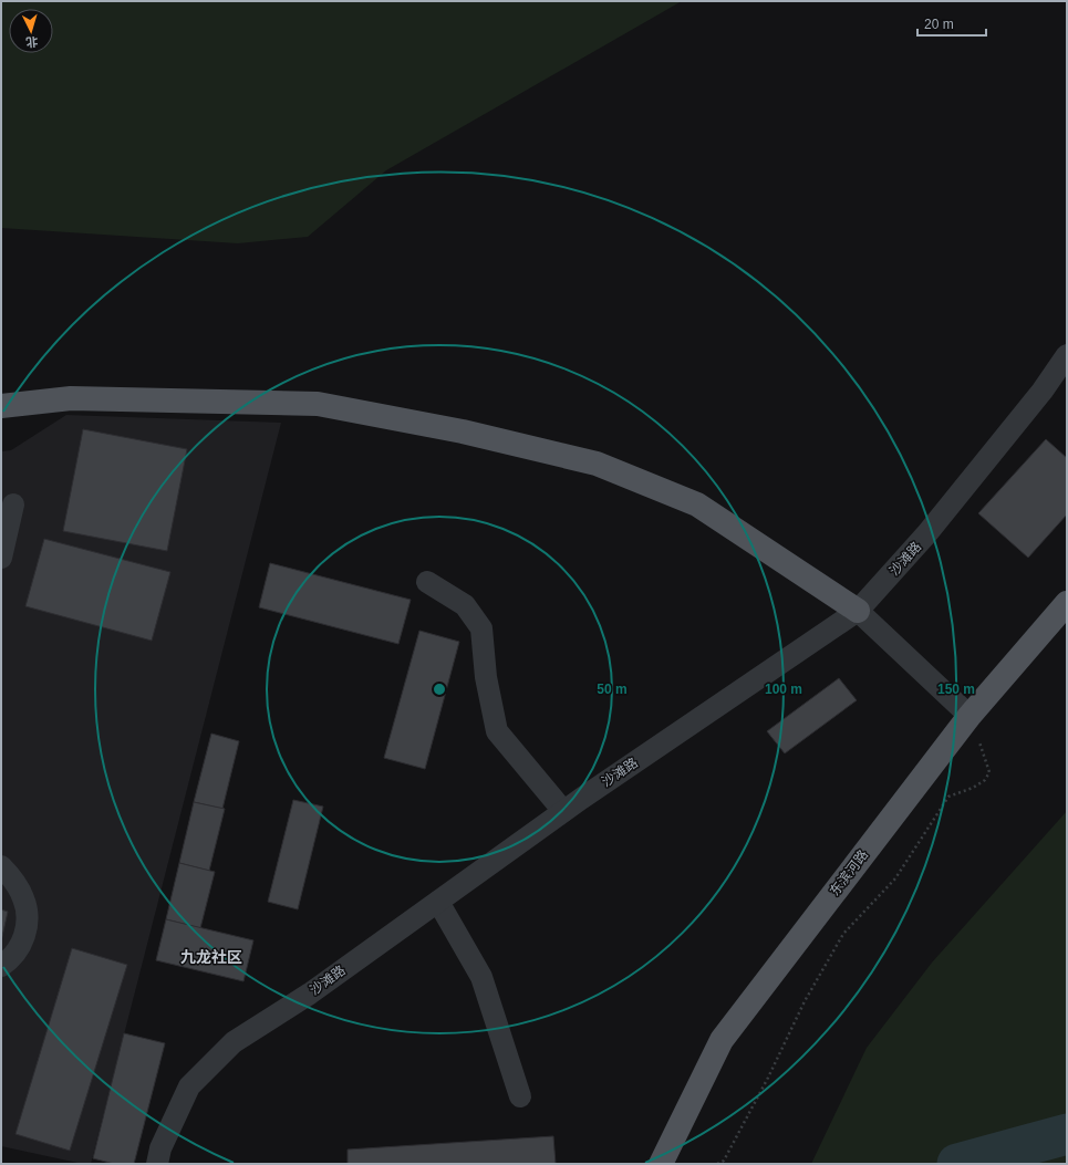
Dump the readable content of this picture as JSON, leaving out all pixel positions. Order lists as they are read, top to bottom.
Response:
{
  "streets": {
    "main road": ["东滨河路"],
    "street": ["沙滩路"]
  },
  "districts": ["九龙社区"],
  "scale_bar": "20 m",
  "north": "bottom",
  "rings": ["50 m", "100 m", "150 m"]
}
